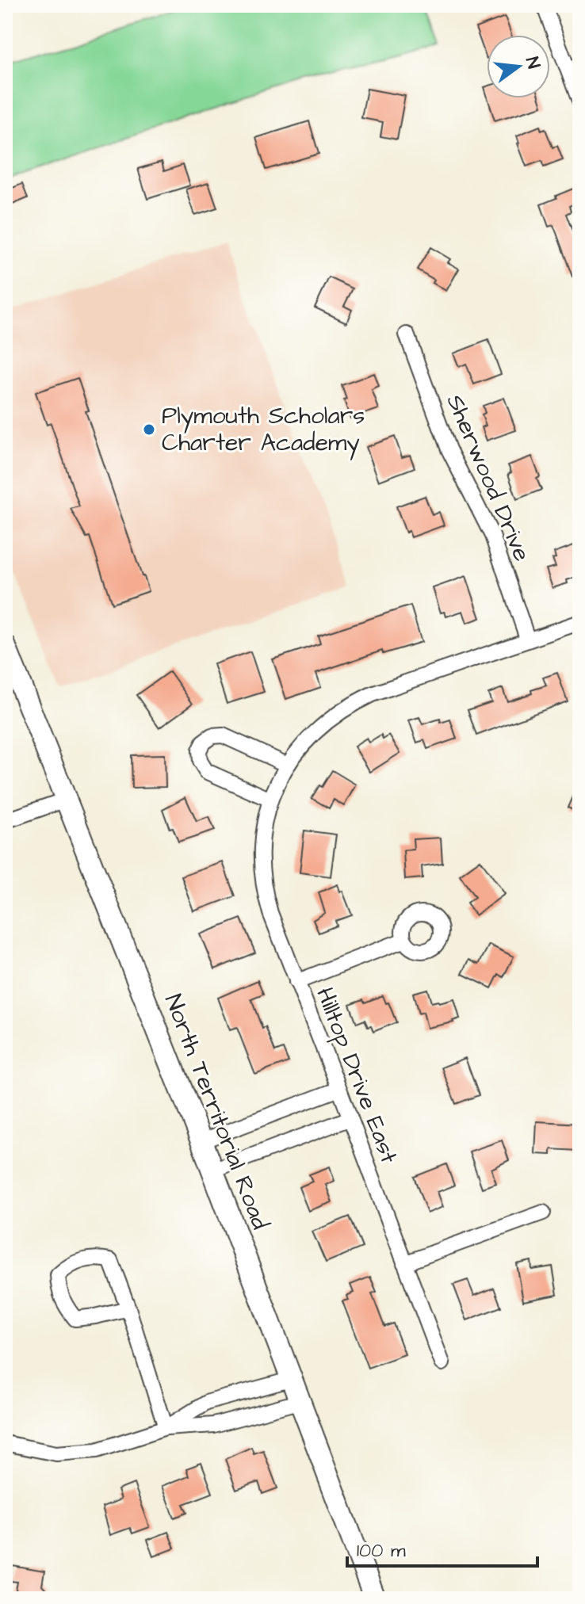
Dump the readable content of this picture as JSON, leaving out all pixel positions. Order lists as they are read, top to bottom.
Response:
{
  "streets": {
    "main road": ["North Territorial Road"],
    "street": ["Sherwood Drive", "Hilltop Drive East"]
  },
  "crossings": [
    ["Sherwood Drive", "Hilltop Drive East"]
  ],
  "places": ["Plymouth Scholars Charter Academy"],
  "scale_bar": "100 m",
  "north": "right"
}
